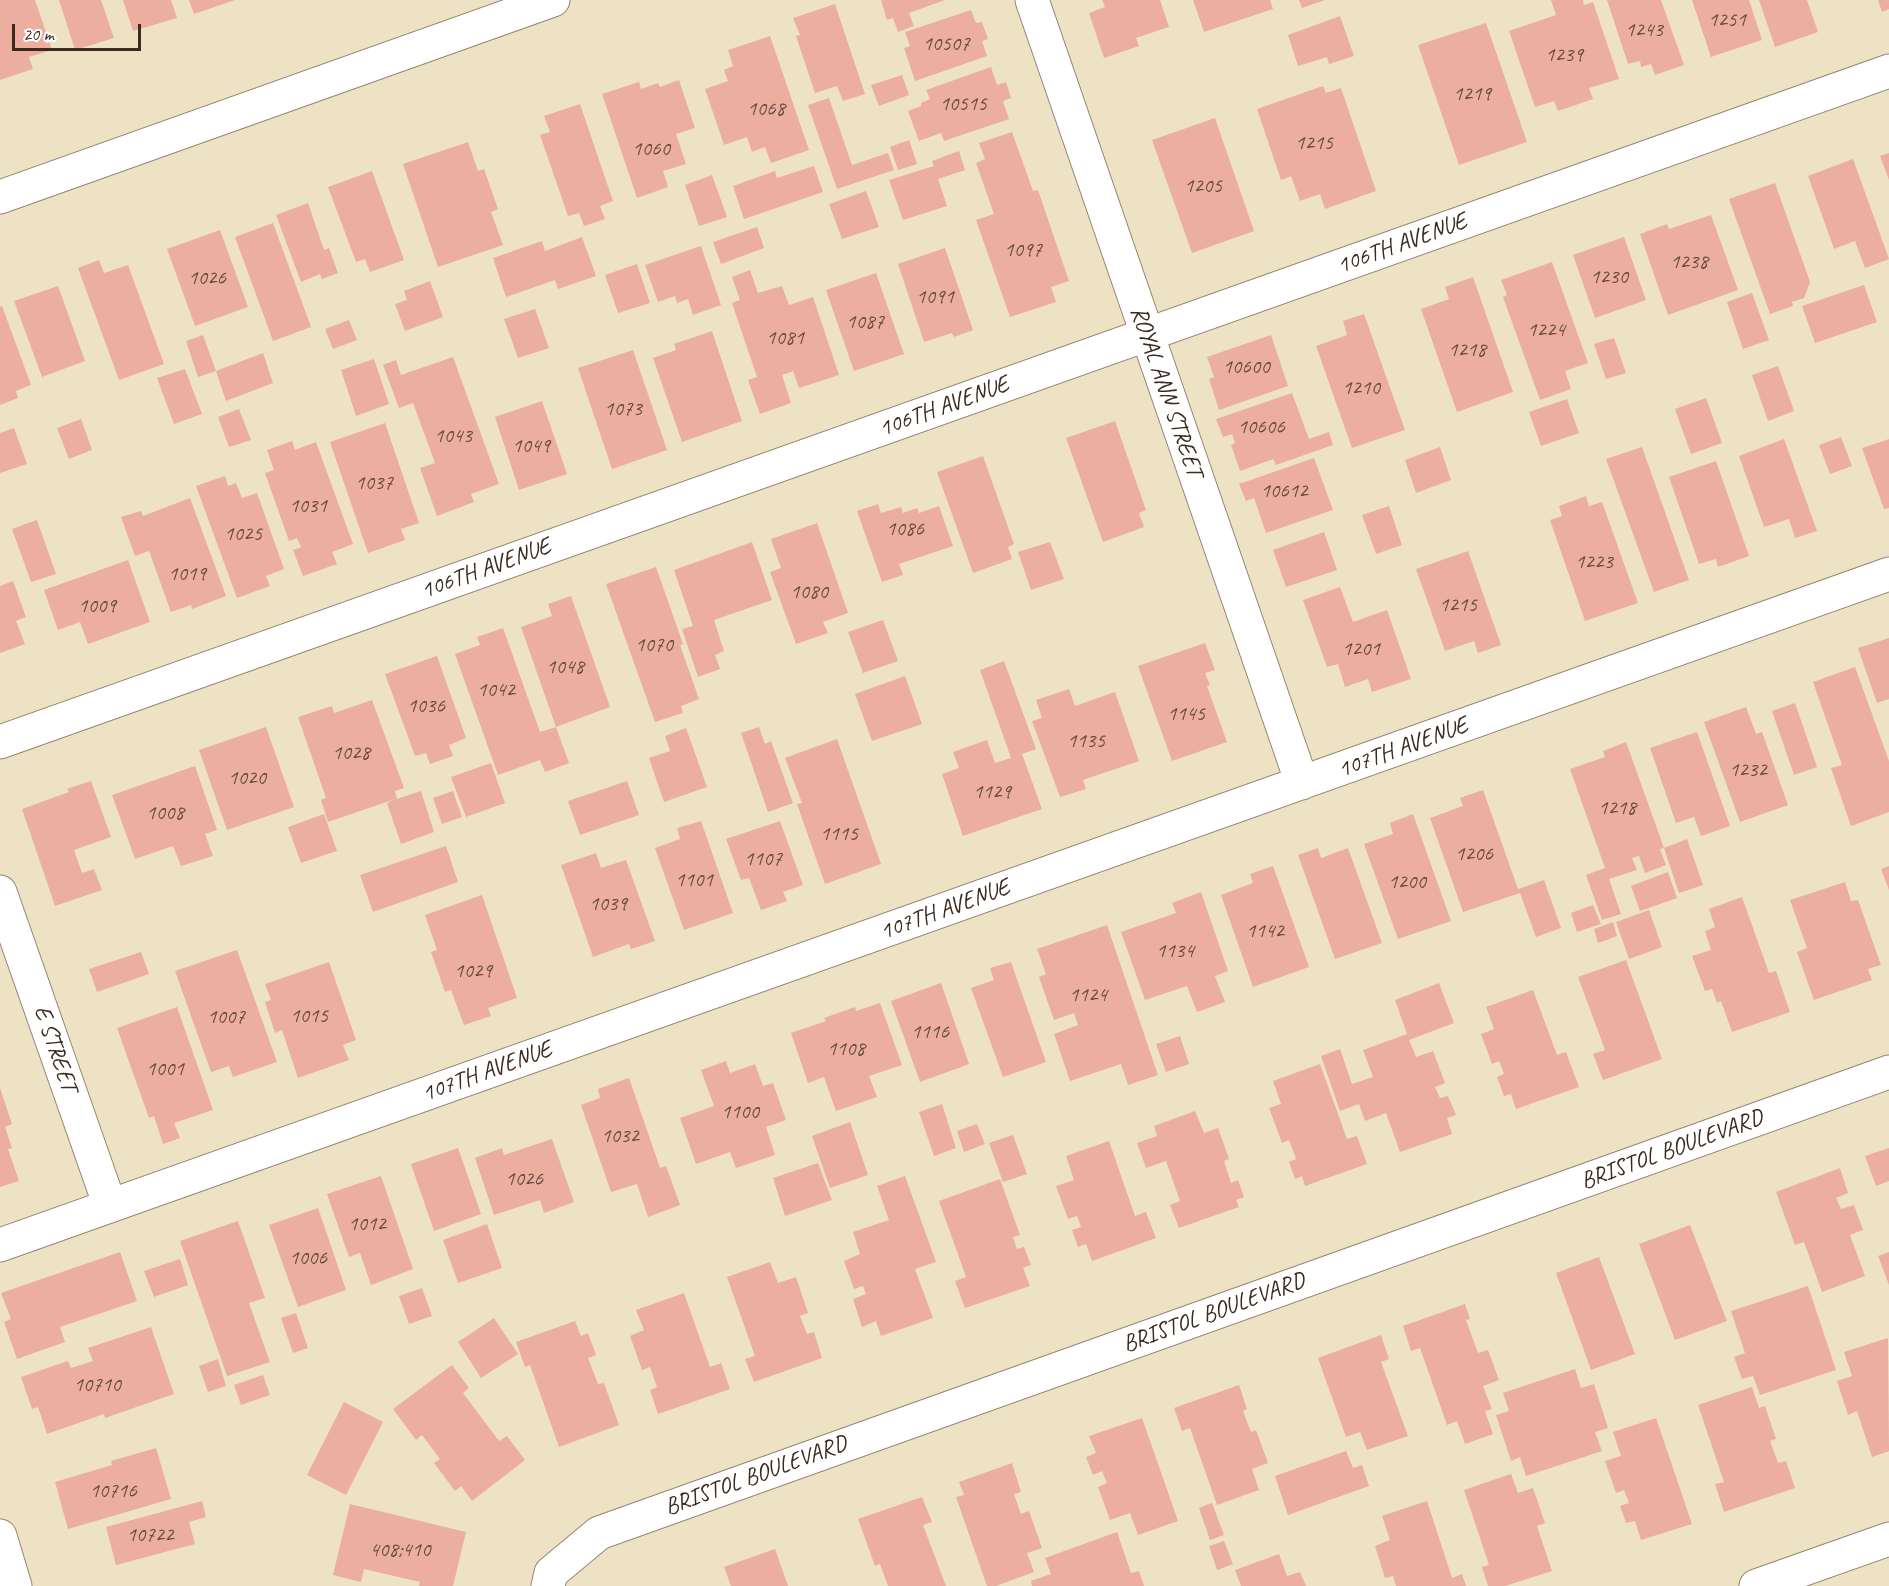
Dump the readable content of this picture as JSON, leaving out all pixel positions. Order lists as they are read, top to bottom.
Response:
{
  "streets": {
    "street": [
      "106TH AVENUE",
      "ROYAL ANN STREET",
      "107TH AVENUE",
      "E STREET",
      "BRISTOL BOULEVARD"
    ]
  },
  "crossings": [
    ["106TH AVENUE", "ROYAL ANN STREET"],
    ["ROYAL ANN STREET", "107TH AVENUE"],
    ["107TH AVENUE", "E STREET"]
  ],
  "house_numbers": [
    "1251",
    "1243",
    "10507",
    "1239",
    "1219",
    "10515",
    "1068",
    "1215",
    "1060",
    "1205",
    "1097",
    "1238",
    "1230",
    "1026",
    "1091",
    "1087",
    "1224",
    "1081",
    "1218",
    "10600",
    "1210",
    "1073",
    "10606",
    "1043",
    "1049",
    "1037",
    "10612",
    "1031",
    "1086",
    "1025",
    "1223",
    "1019",
    "1080",
    "1215",
    "1009",
    "1070",
    "1201",
    "1048",
    "1042",
    "1036",
    "1145",
    "1135",
    "1028",
    "1232",
    "1020",
    "1129",
    "1218",
    "1008",
    "1115",
    "1206",
    "1107",
    "1101",
    "1200",
    "1039",
    "1142",
    "1134",
    "1029",
    "1124",
    "1015",
    "1007",
    "1116",
    "1108",
    "1001",
    "1100",
    "1032",
    "1026",
    "1012",
    "1006",
    "10710",
    "10716",
    "10722",
    "408;410"
  ],
  "scale_bar": "20 m"
}
